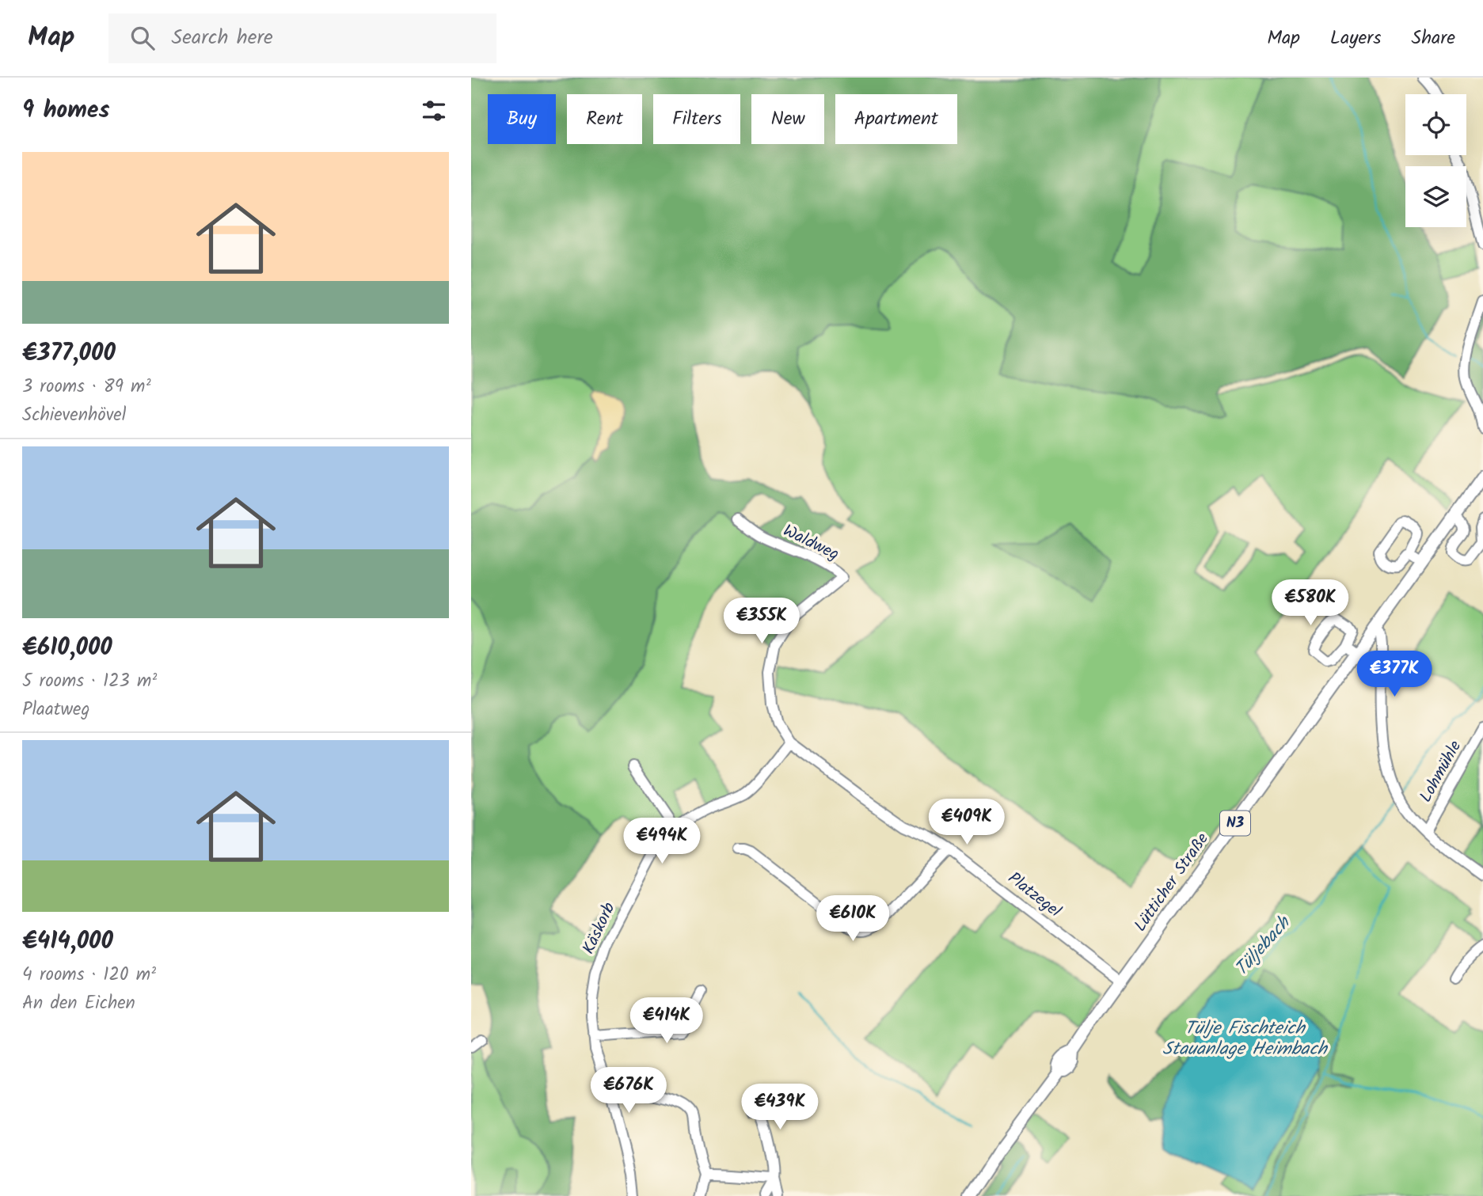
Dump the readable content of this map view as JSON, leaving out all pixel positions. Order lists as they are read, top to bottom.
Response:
{
  "streets": {
    "main road": ["N3", "Lütticher Straße"],
    "street": [
      "Waldweg",
      "Lohmühle",
      "Platzegel",
      "Käskorb"
    ]
  },
  "crossings": [
    ["Waldweg", "Platzegel"],
    ["Waldweg", "Käskorb"],
    ["Lütticher Straße", "Platzegel"],
    ["Platzegel", "Käskorb"]
  ],
  "water": ["Tüljebach", "Tülje Fischteich Stauanlage Heimbach"],
  "page": {
    "header": "Map",
    "search": "Search here",
    "nav": ["Map", "Layers", "Share"],
    "heading": "9 homes",
    "chip": [
      "Buy",
      "Rent",
      "Filters",
      "New",
      "Apartment"
    ],
    "list": [
      {
        "name": "€377,000",
        "note": "3 rooms · 89 m² · Schievenhövel"
      },
      {
        "name": "€610,000",
        "note": "5 rooms · 123 m² · Plaatweg"
      },
      {
        "name": "€414,000",
        "note": "4 rooms · 120 m² · An den Eichen"
      }
    ],
    "price": [
      "€580K",
      "€355K",
      "€377K",
      "€409K",
      "€494K",
      "€610K",
      "€414K",
      "€676K",
      "€439K"
    ]
  }
}
